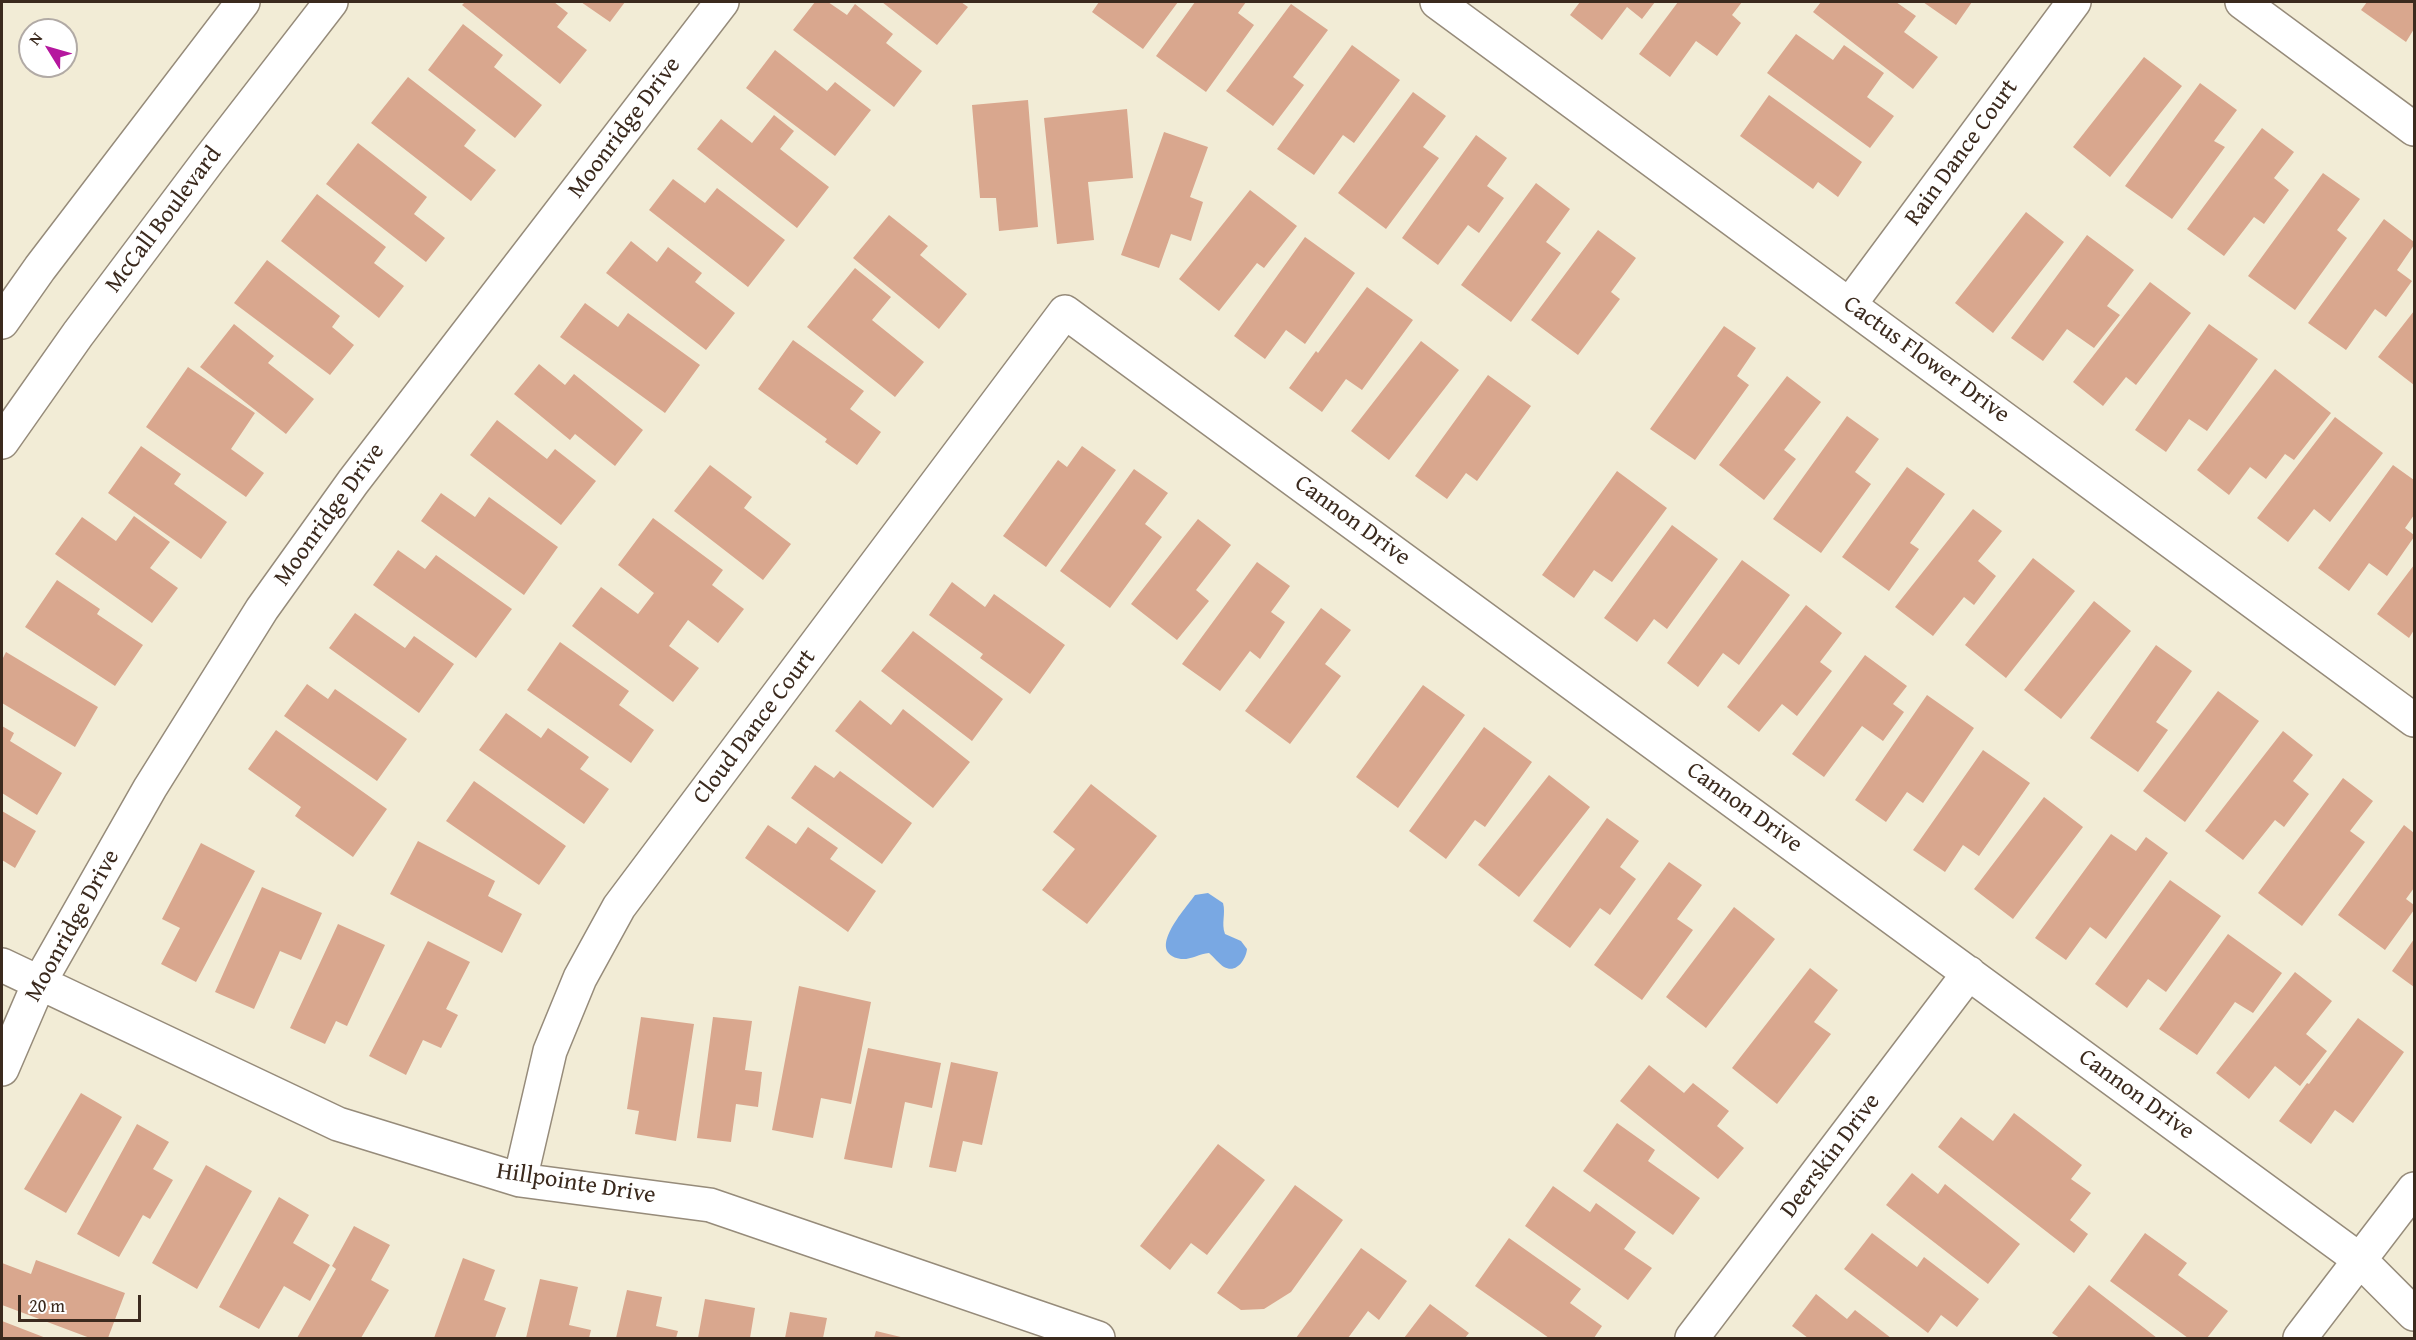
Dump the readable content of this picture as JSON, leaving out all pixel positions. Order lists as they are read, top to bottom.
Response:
{
  "streets": {
    "street": [
      "Moonridge Drive",
      "Rain Dance Court",
      "McCall Boulevard",
      "Cactus Flower Drive",
      "Cannon Drive",
      "Cloud Dance Court",
      "Deerskin Drive",
      "Hillpointe Drive"
    ]
  },
  "crossings": [
    ["Moonridge Drive", "Hillpointe Drive"],
    ["Rain Dance Court", "Cactus Flower Drive"],
    ["Cannon Drive", "Cloud Dance Court"],
    ["Cannon Drive", "Deerskin Drive"],
    ["Cloud Dance Court", "Hillpointe Drive"]
  ],
  "scale_bar": "20 m",
  "north": "top left"
}
